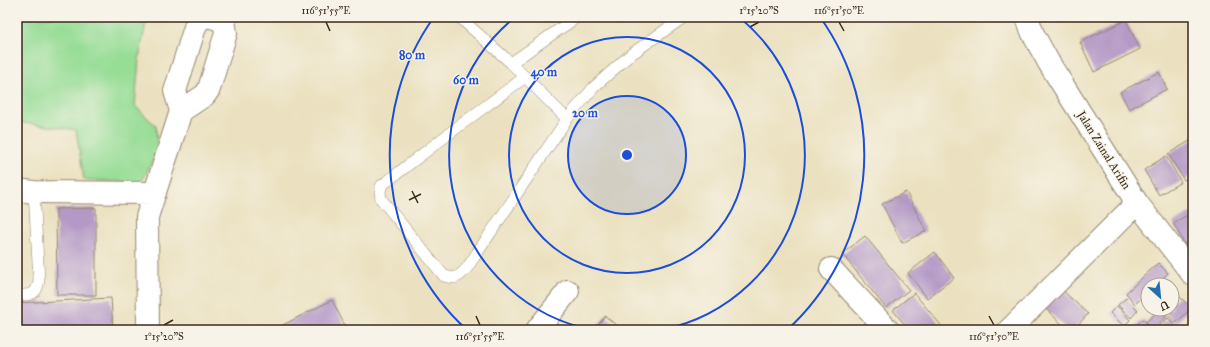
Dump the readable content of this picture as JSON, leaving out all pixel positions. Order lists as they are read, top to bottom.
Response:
{
  "streets": {
    "street": ["Jalan Zainal Arifin"]
  },
  "north": "bottom right",
  "coordinates": ["116°51'55\"E", "1°15'20\"S", "116°51'50\"E"],
  "rings": [
    "80 m",
    "40 m",
    "60 m",
    "20 m"
  ]
}
